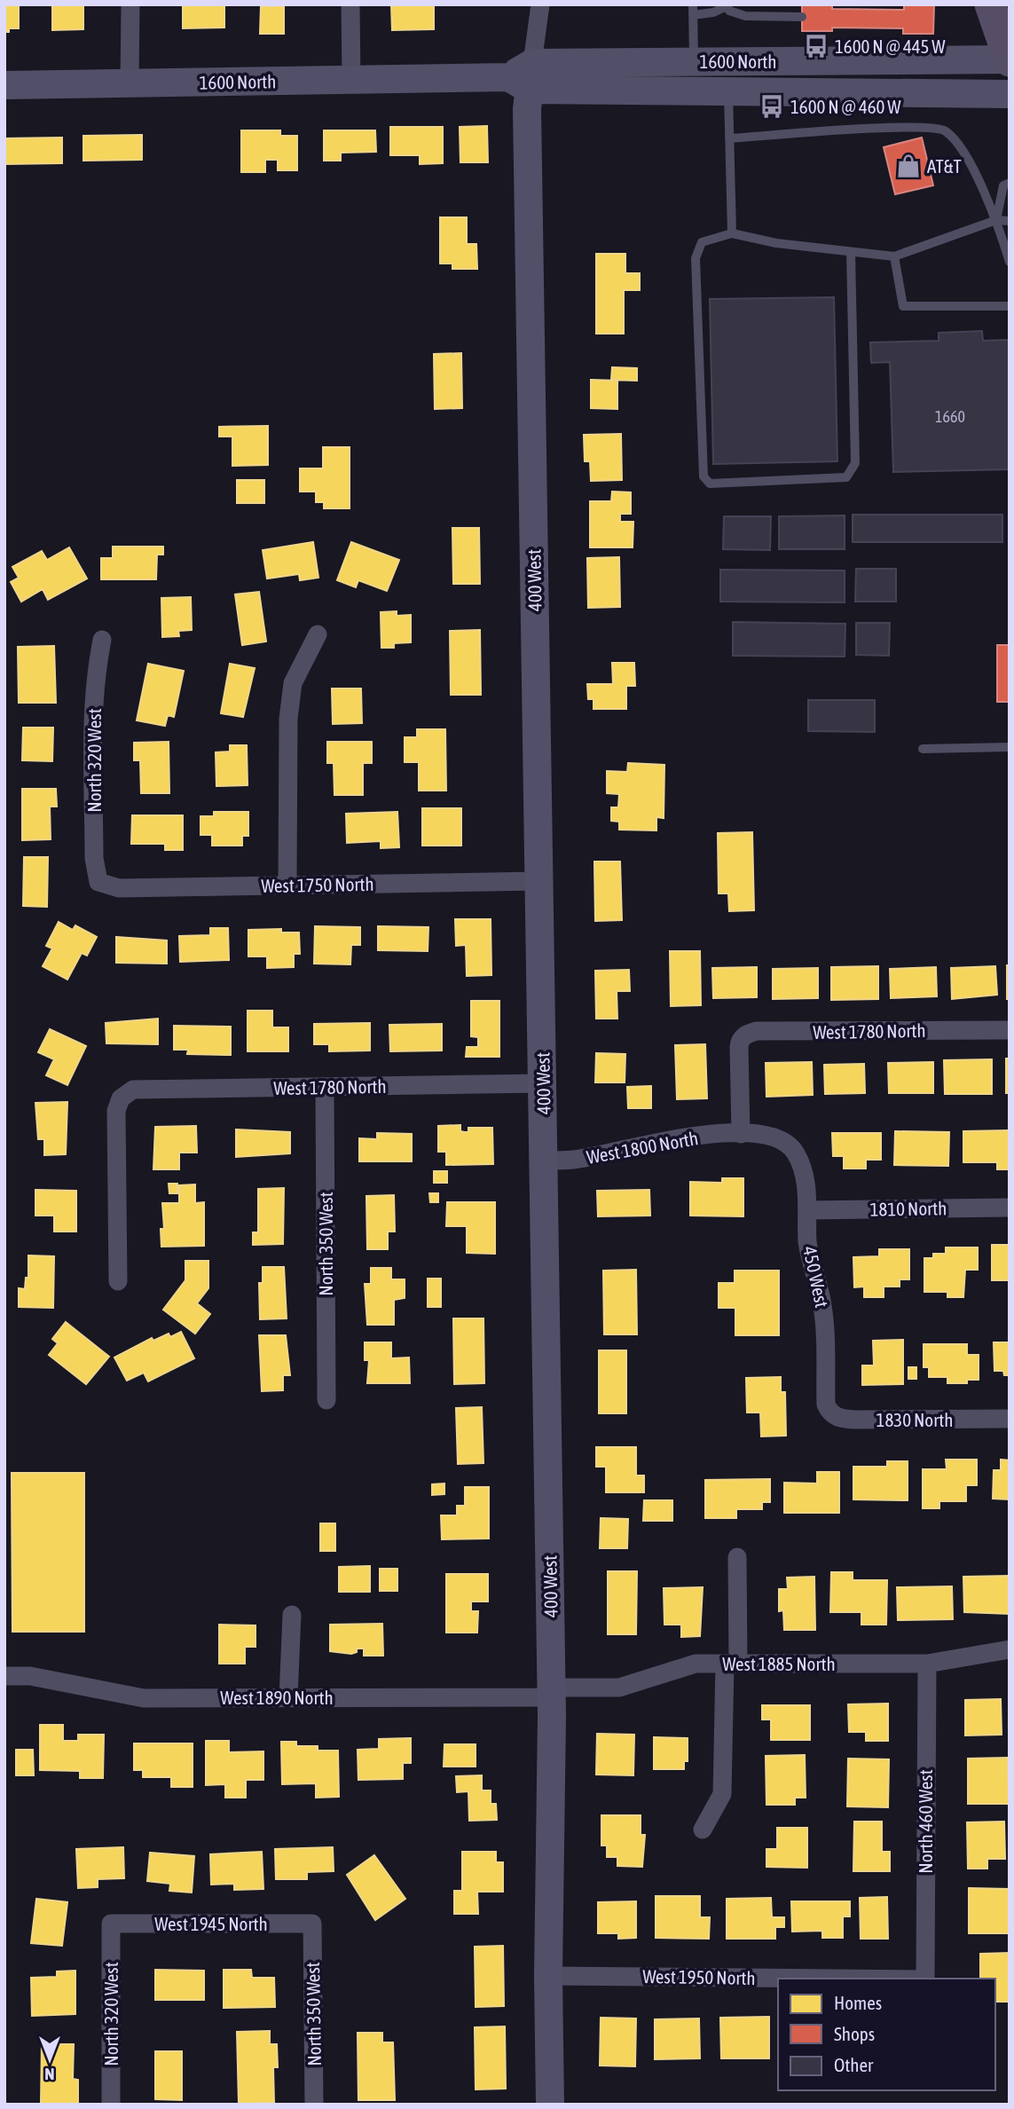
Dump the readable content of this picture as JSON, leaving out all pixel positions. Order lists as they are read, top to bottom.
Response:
{
  "streets": {
    "street": [
      "1600 North",
      "400 West",
      "North 320 West",
      "West 1750 North",
      "West 1780 North",
      "West 1800 North",
      "1810 North",
      "North 350 West",
      "450 West",
      "1830 North",
      "West 1885 North",
      "West 1890 North",
      "North 460 West",
      "West 1945 North",
      "West 1950 North"
    ]
  },
  "crossings": [
    ["1600 North", "400 West"],
    ["400 West", "West 1750 North"],
    ["400 West", "West 1780 North"],
    ["400 West", "West 1800 North"],
    ["400 West", "West 1885 North"],
    ["400 West", "West 1890 North"],
    ["400 West", "West 1950 North"],
    ["North 320 West", "West 1750 North"],
    ["North 320 West", "West 1945 North"],
    ["West 1780 North", "West 1800 North"],
    ["West 1780 North", "North 350 West"],
    ["West 1800 North", "450 West"],
    ["1810 North", "450 West"],
    ["North 350 West", "West 1945 North"],
    ["450 West", "1830 North"],
    ["West 1885 North", "West 1890 North"],
    ["West 1885 North", "North 460 West"]
  ],
  "places": {
    "bus stop": ["1600 N @ 445 W", "1600 N @ 460 W"],
    "shop": ["AT&T"]
  },
  "house_numbers": ["1660"],
  "legend": ["Homes", "Shops", "Other"],
  "north": "bottom"
}
